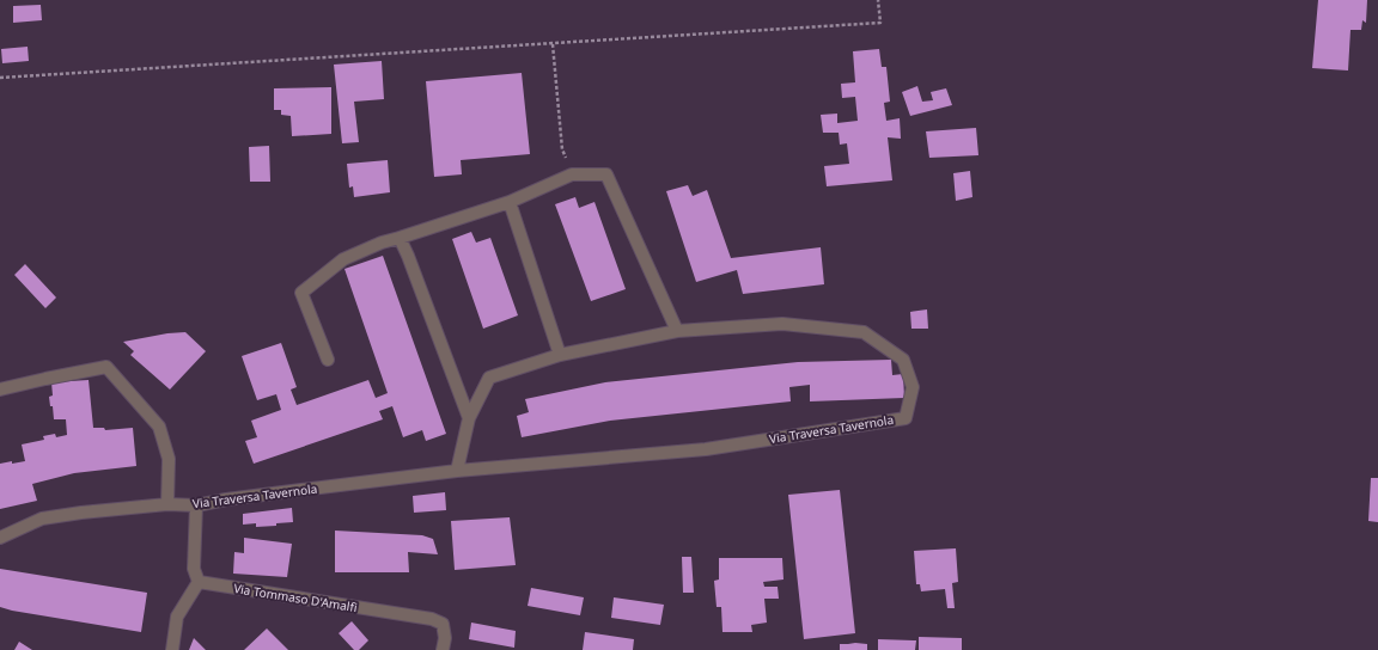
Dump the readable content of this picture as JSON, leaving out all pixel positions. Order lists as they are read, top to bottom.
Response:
{
  "streets": {
    "street": ["Via Traversa Tavernola", "Via Tommaso D'Amalfi"]
  }
}
